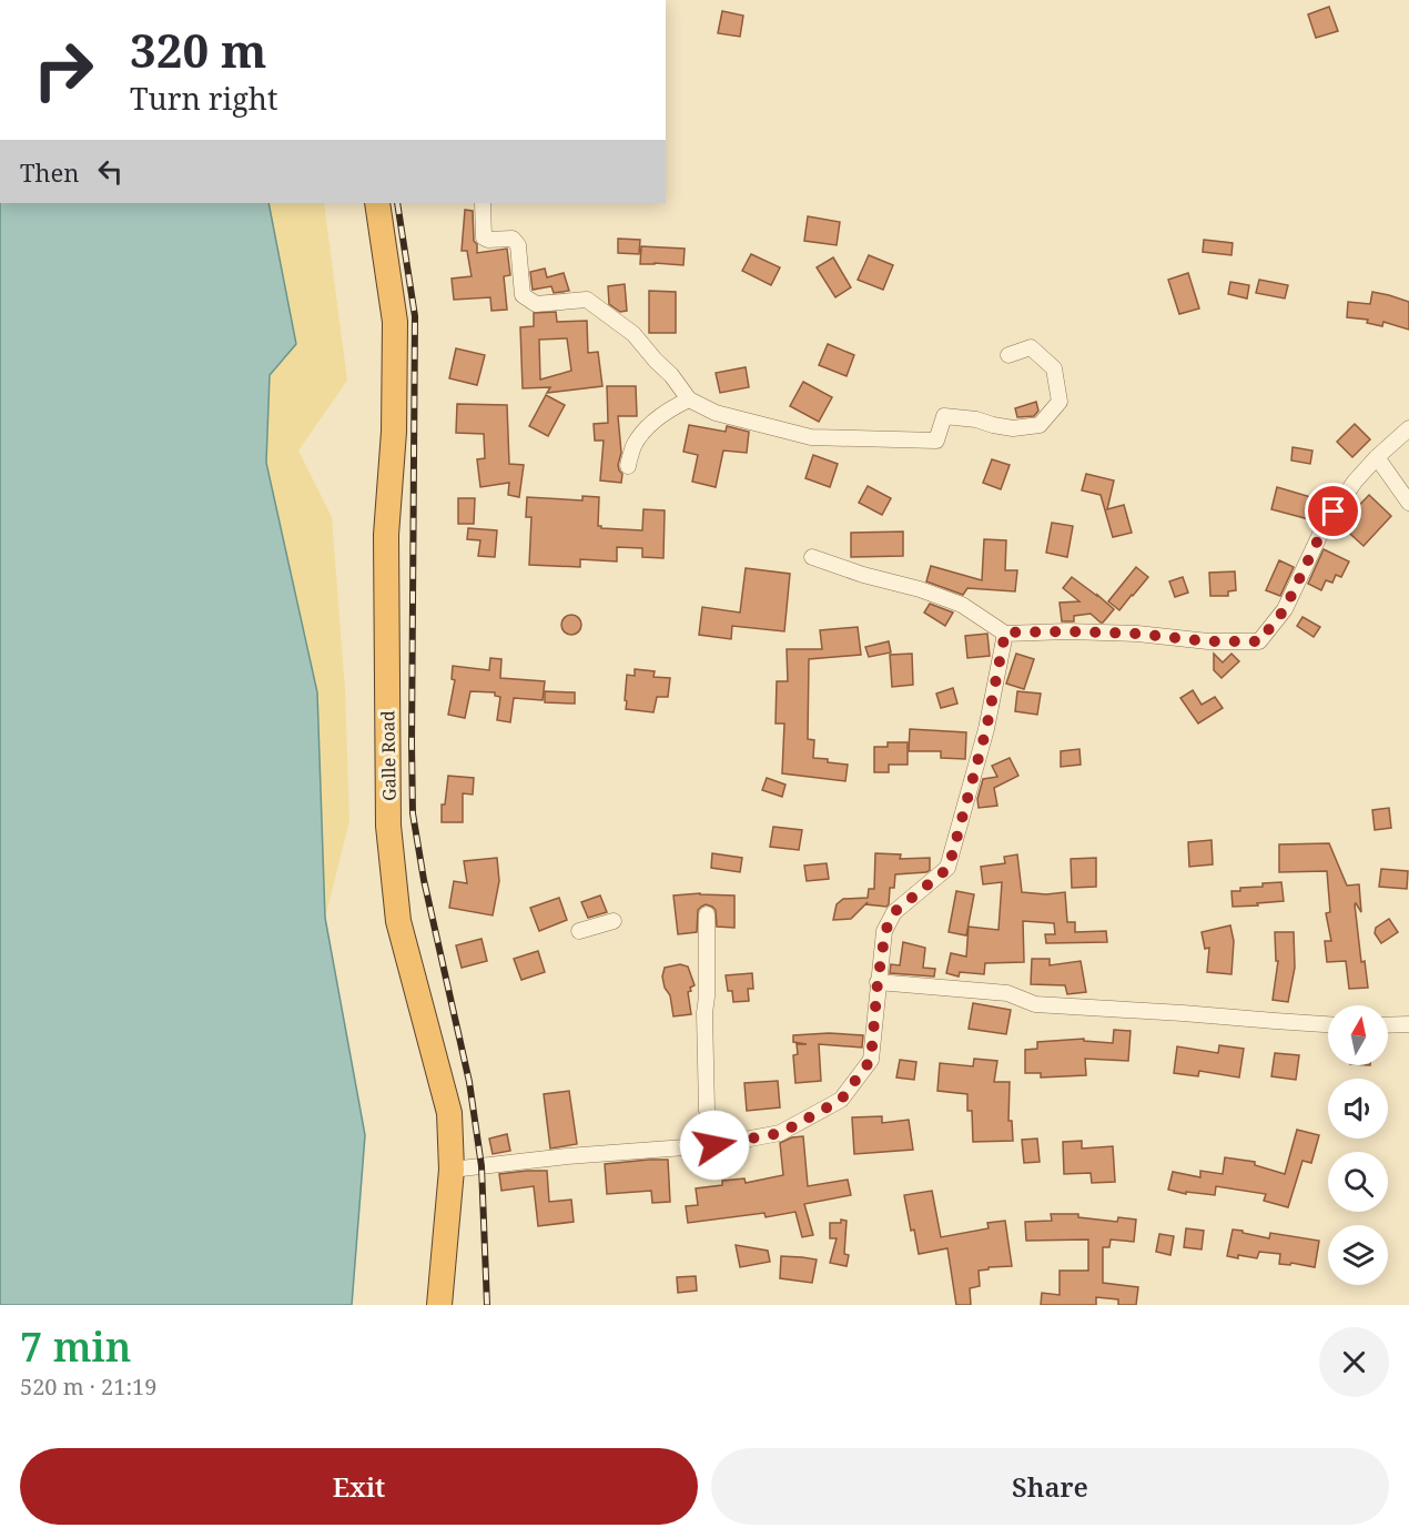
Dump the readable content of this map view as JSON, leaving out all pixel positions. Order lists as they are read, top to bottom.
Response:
{
  "streets": {
    "highway": ["Galle Road"]
  },
  "north": "top",
  "page": {
    "turn": ["320 m", "Turn right"],
    "then": "Then",
    "heading": ["7 min", "520 m · 21:19"],
    "buttons": ["Exit", "Share"]
  }
}
